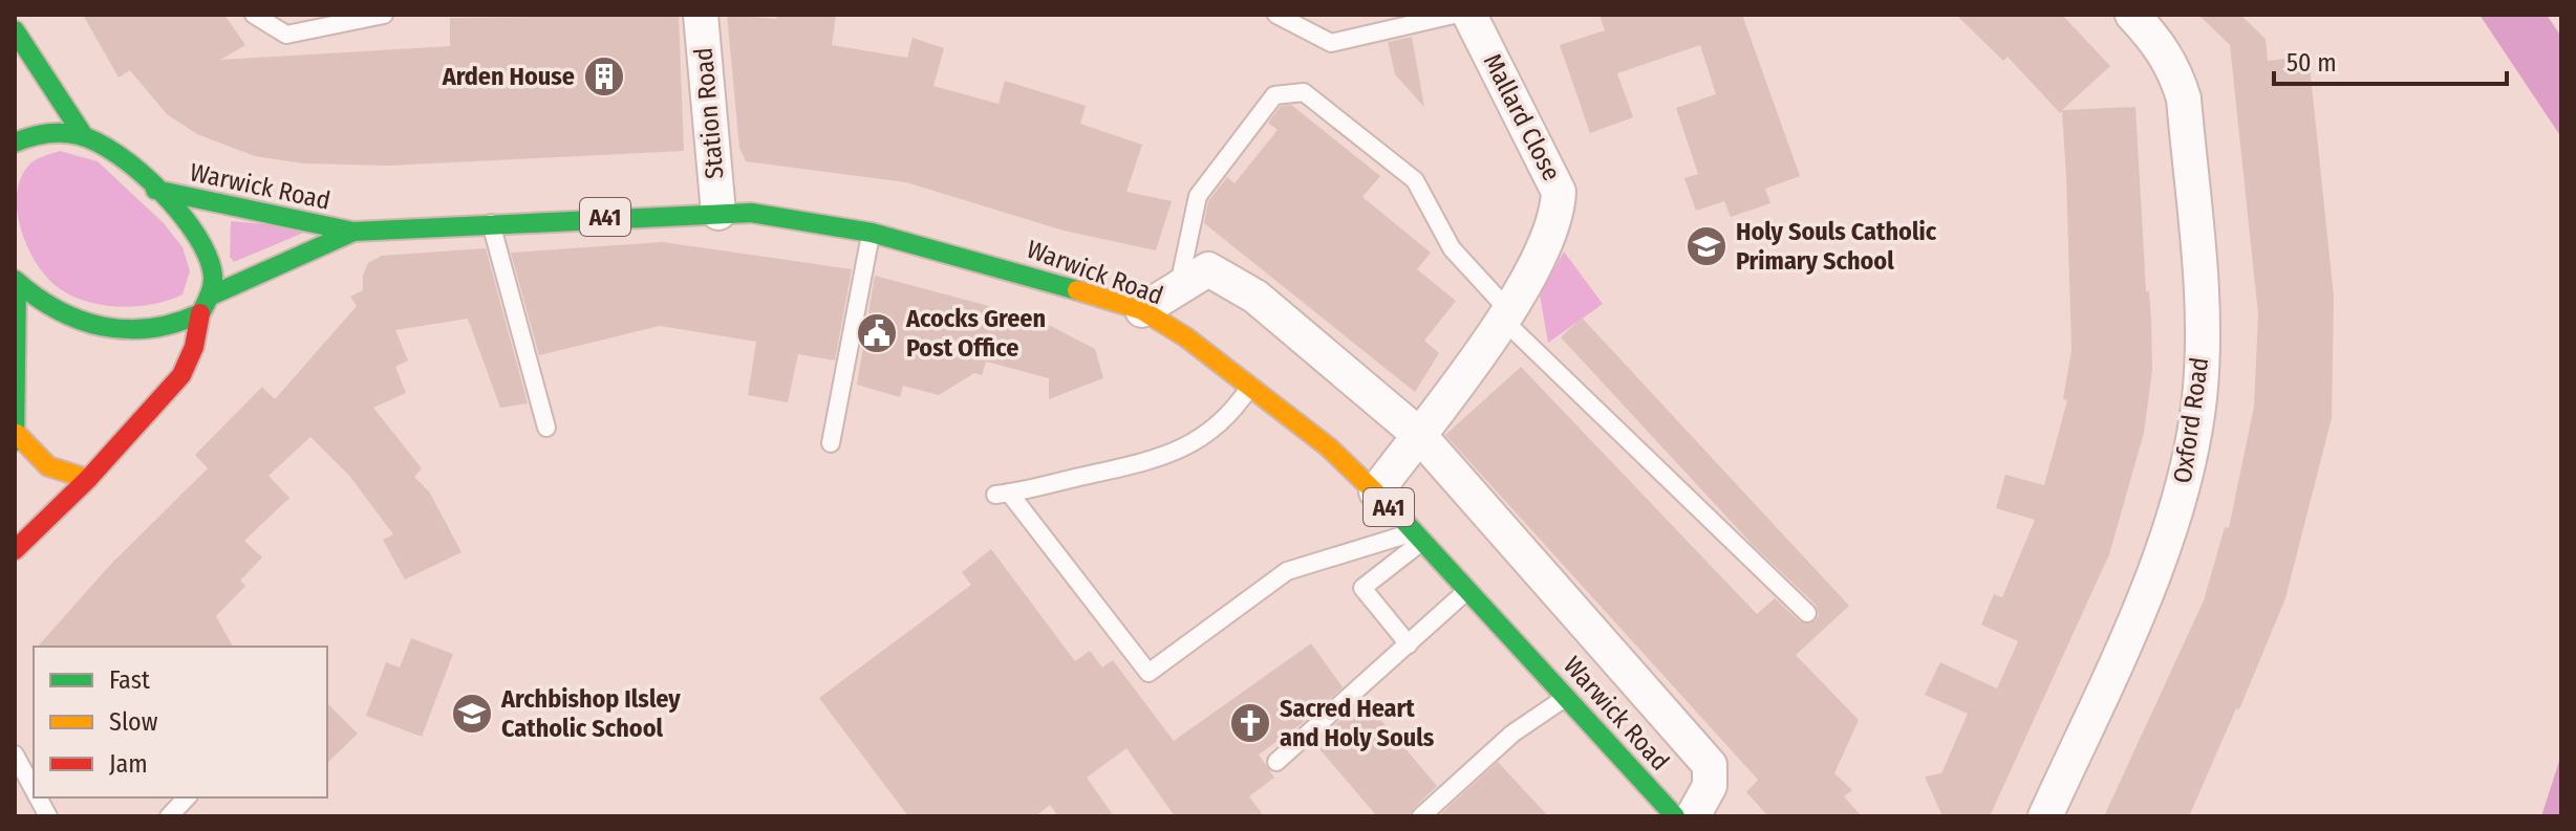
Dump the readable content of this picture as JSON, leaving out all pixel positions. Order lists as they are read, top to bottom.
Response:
{
  "streets": {
    "main road": ["Warwick Road", "A41"],
    "street": ["Station Road", "Mallard Close", "Oxford Road"]
  },
  "crossings": [
    ["Station Road", "Warwick Road"],
    ["Mallard Close", "Warwick Road"]
  ],
  "places": {
    "building": ["Arden House"],
    "school or university": ["Holy Souls Catholic Primary School", "Archbishop Ilsley Catholic School"],
    "public building": ["Acocks Green Post Office"],
    "church": ["Sacred Heart and Holy Souls"]
  },
  "legend": ["Fast", "Slow", "Jam"],
  "scale_bar": "50 m"
}
